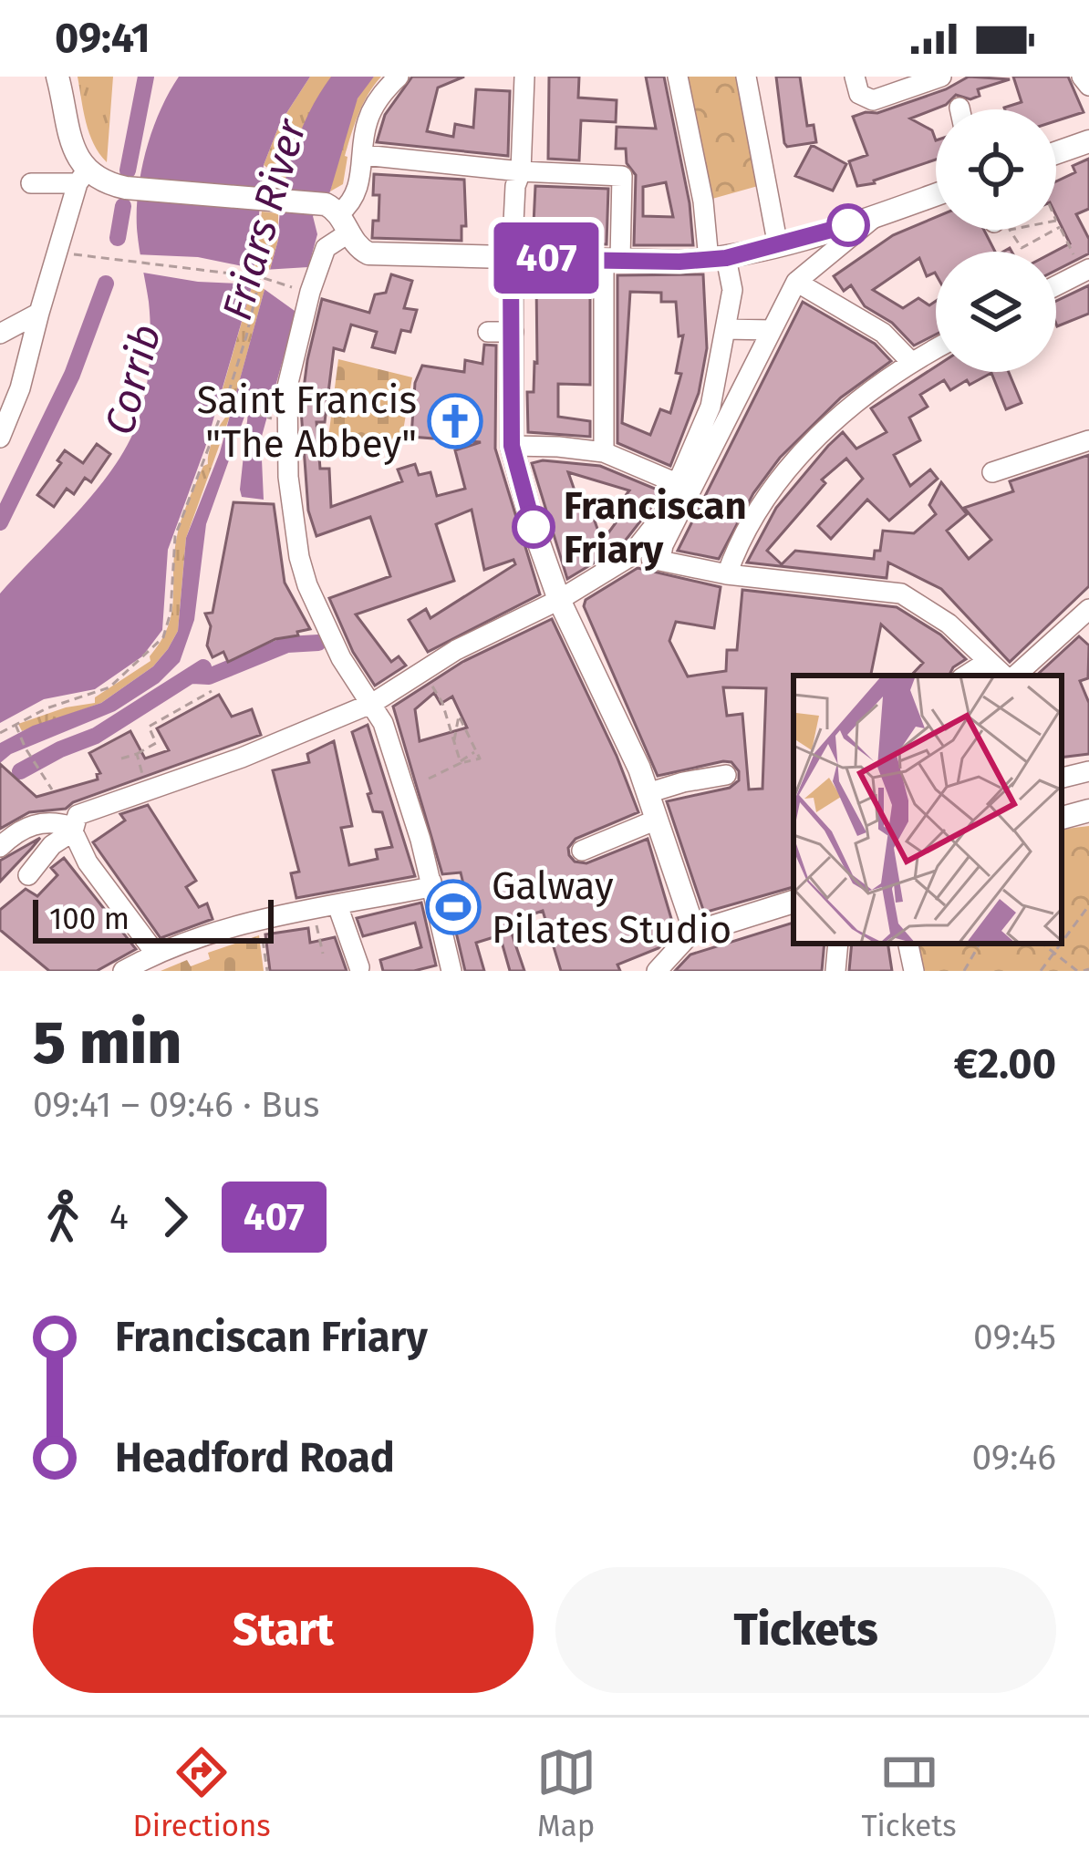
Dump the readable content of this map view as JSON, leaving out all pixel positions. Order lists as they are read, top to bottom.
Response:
{
  "water": ["Friars River", "Corrib"],
  "places": {
    "church": ["Saint Francis \"The Abbey\""],
    "other": ["Franciscan Friary"],
    "sports": ["Galway Pilates Studio"]
  },
  "lines": ["bus line 407"],
  "scale_bar": "100 m",
  "page": {
    "status": "09:41",
    "on_map": "407",
    "scale": "100 m",
    "heading": ["5 min", "09:41 – 09:46 · Bus", "€2.00"],
    "legs": ["4", "407"],
    "list": [
      {
        "name": "Franciscan Friary",
        "value": "09:45"
      },
      {
        "name": "Headford Road",
        "value": "09:46"
      }
    ],
    "buttons": ["Start", "Tickets"],
    "tabs": ["Directions", "Map", "Tickets"]
  }
}
